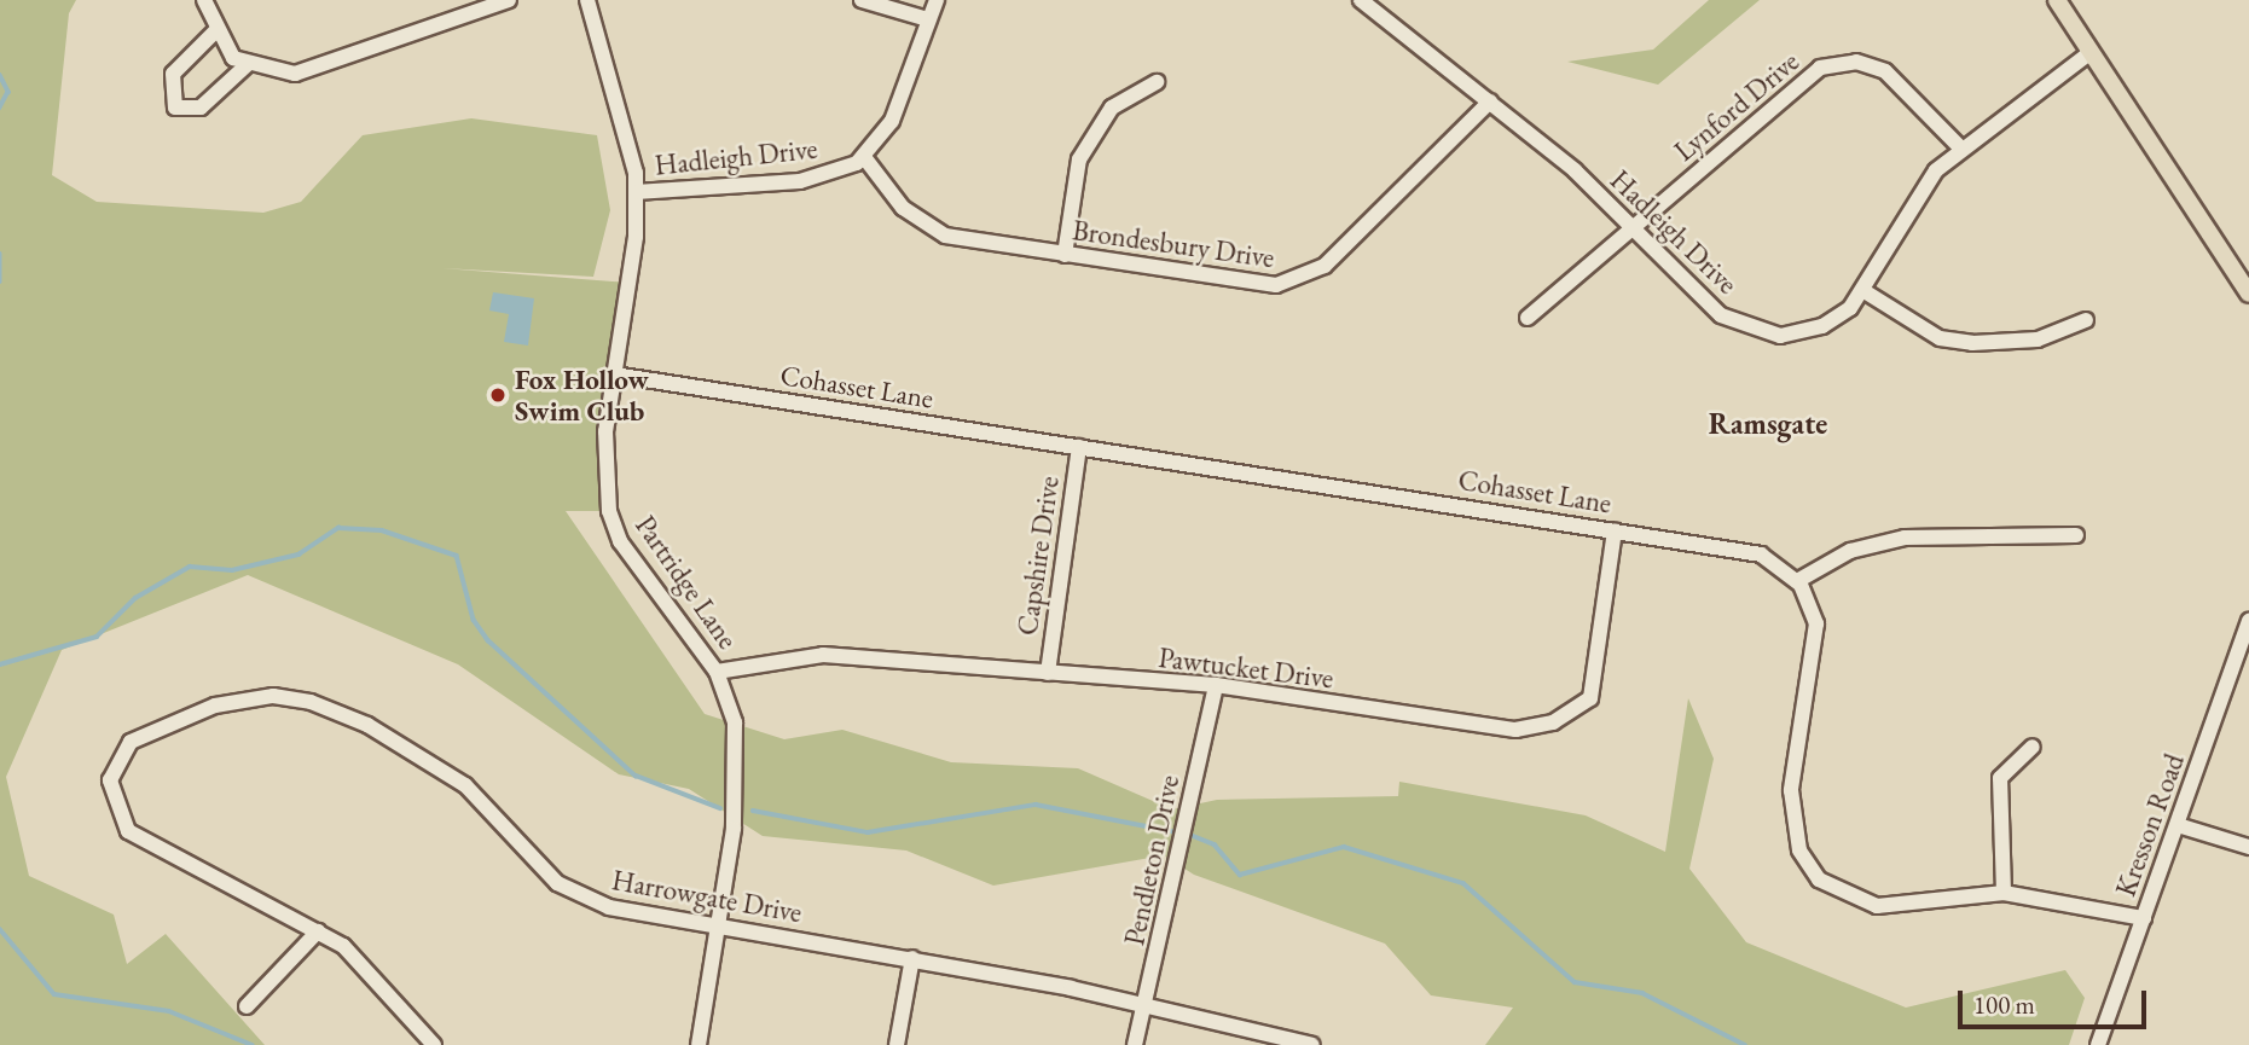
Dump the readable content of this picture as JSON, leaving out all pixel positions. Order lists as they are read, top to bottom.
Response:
{
  "streets": {
    "street": [
      "Lynford Drive",
      "Hadleigh Drive",
      "Brondesbury Drive",
      "Cohasset Lane",
      "Capshire Drive",
      "Partridge Lane",
      "Pawtucket Drive",
      "Kresson Road",
      "Pendleton Drive",
      "Harrowgate Drive"
    ]
  },
  "crossings": [
    ["Lynford Drive", "Hadleigh Drive"],
    ["Hadleigh Drive", "Brondesbury Drive"],
    ["Hadleigh Drive", "Partridge Lane"],
    ["Cohasset Lane", "Capshire Drive"],
    ["Cohasset Lane", "Partridge Lane"],
    ["Cohasset Lane", "Pawtucket Drive"],
    ["Capshire Drive", "Pawtucket Drive"],
    ["Partridge Lane", "Pawtucket Drive"],
    ["Partridge Lane", "Harrowgate Drive"],
    ["Pawtucket Drive", "Pendleton Drive"],
    ["Pendleton Drive", "Harrowgate Drive"]
  ],
  "districts": ["Ramsgate"],
  "places": ["Fox Hollow Swim Club"],
  "scale_bar": "100 m"
}
